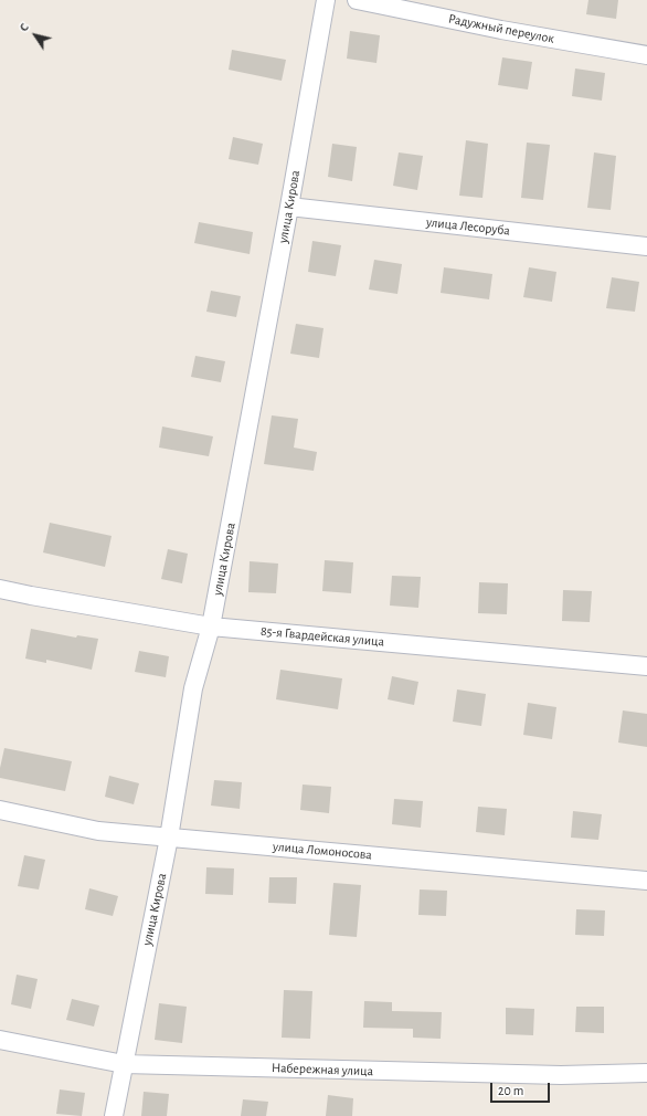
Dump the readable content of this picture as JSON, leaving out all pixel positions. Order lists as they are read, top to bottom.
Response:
{
  "streets": {
    "street": [
      "Радужный переулок",
      "улица Кирова",
      "улица Лесоруба",
      "85-я Гвардейская улица",
      "улица Ломоносова",
      "Набережная улица"
    ]
  },
  "crossings": [
    ["улица Кирова", "улица Лесоруба"],
    ["улица Кирова", "85-я Гвардейская улица"],
    ["улица Кирова", "улица Ломоносова"],
    ["улица Кирова", "Набережная улица"]
  ],
  "scale_bar": "20 m",
  "north": "top left"
}
